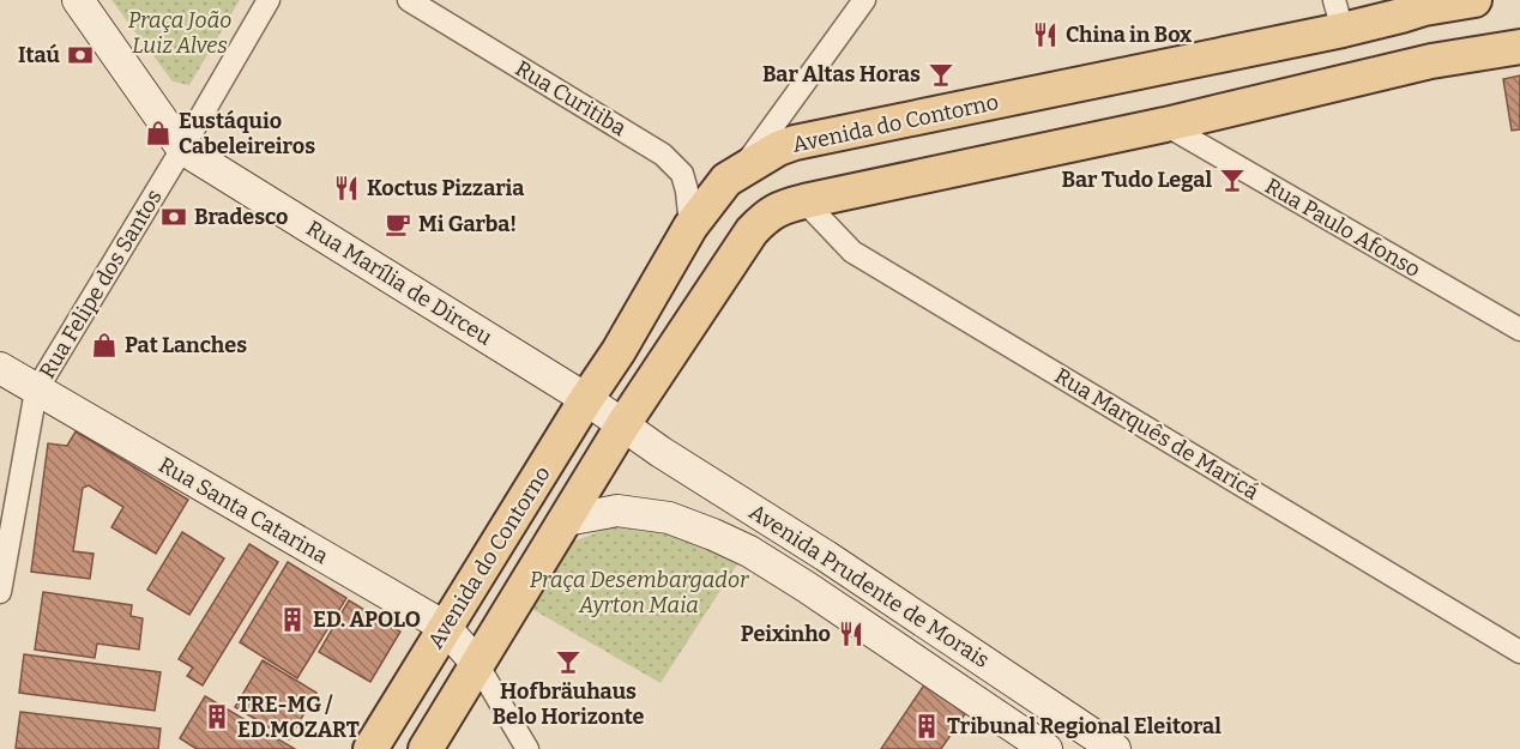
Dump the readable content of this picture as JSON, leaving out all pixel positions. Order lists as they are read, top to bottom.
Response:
{
  "streets": {
    "main road": ["Avenida do Contorno"],
    "street": [
      "Rua Curitiba",
      "Rua Paulo Afonso",
      "Rua Marília de Dirceu",
      "Rua Felipe dos Santos",
      "Rua Marquês de Maricá",
      "Rua Santa Catarina",
      "Avenida Prudente de Morais"
    ]
  },
  "crossings": [
    ["Rua Curitiba", "Avenida do Contorno"],
    ["Avenida do Contorno", "Rua Paulo Afonso"],
    ["Avenida do Contorno", "Rua Marília de Dirceu"],
    ["Avenida do Contorno", "Rua Marquês de Maricá"],
    ["Avenida do Contorno", "Rua Santa Catarina"],
    ["Avenida do Contorno", "Avenida Prudente de Morais"],
    ["Rua Marília de Dirceu", "Rua Felipe dos Santos"],
    ["Rua Marília de Dirceu", "Avenida Prudente de Morais"],
    ["Rua Felipe dos Santos", "Rua Santa Catarina"]
  ],
  "parks": ["Praça João Luiz Alves", "Praça Desembargador Ayrton Maia"],
  "places": {
    "restaurant": ["China in Box", "Koctus Pizzaria", "Peixinho"],
    "bank": ["Itaú", "Bradesco"],
    "bar": ["Bar Altas Horas", "Bar Tudo Legal", "Hofbräuhaus Belo Horizonte"],
    "shop": ["Eustáquio Cabeleireiros", "Pat Lanches"],
    "cafe": ["Mi Garba!"],
    "building": ["ED. APOLO", "TRE-MG / ED.MOZART", "Tribunal Regional Eleitoral"]
  }
}
